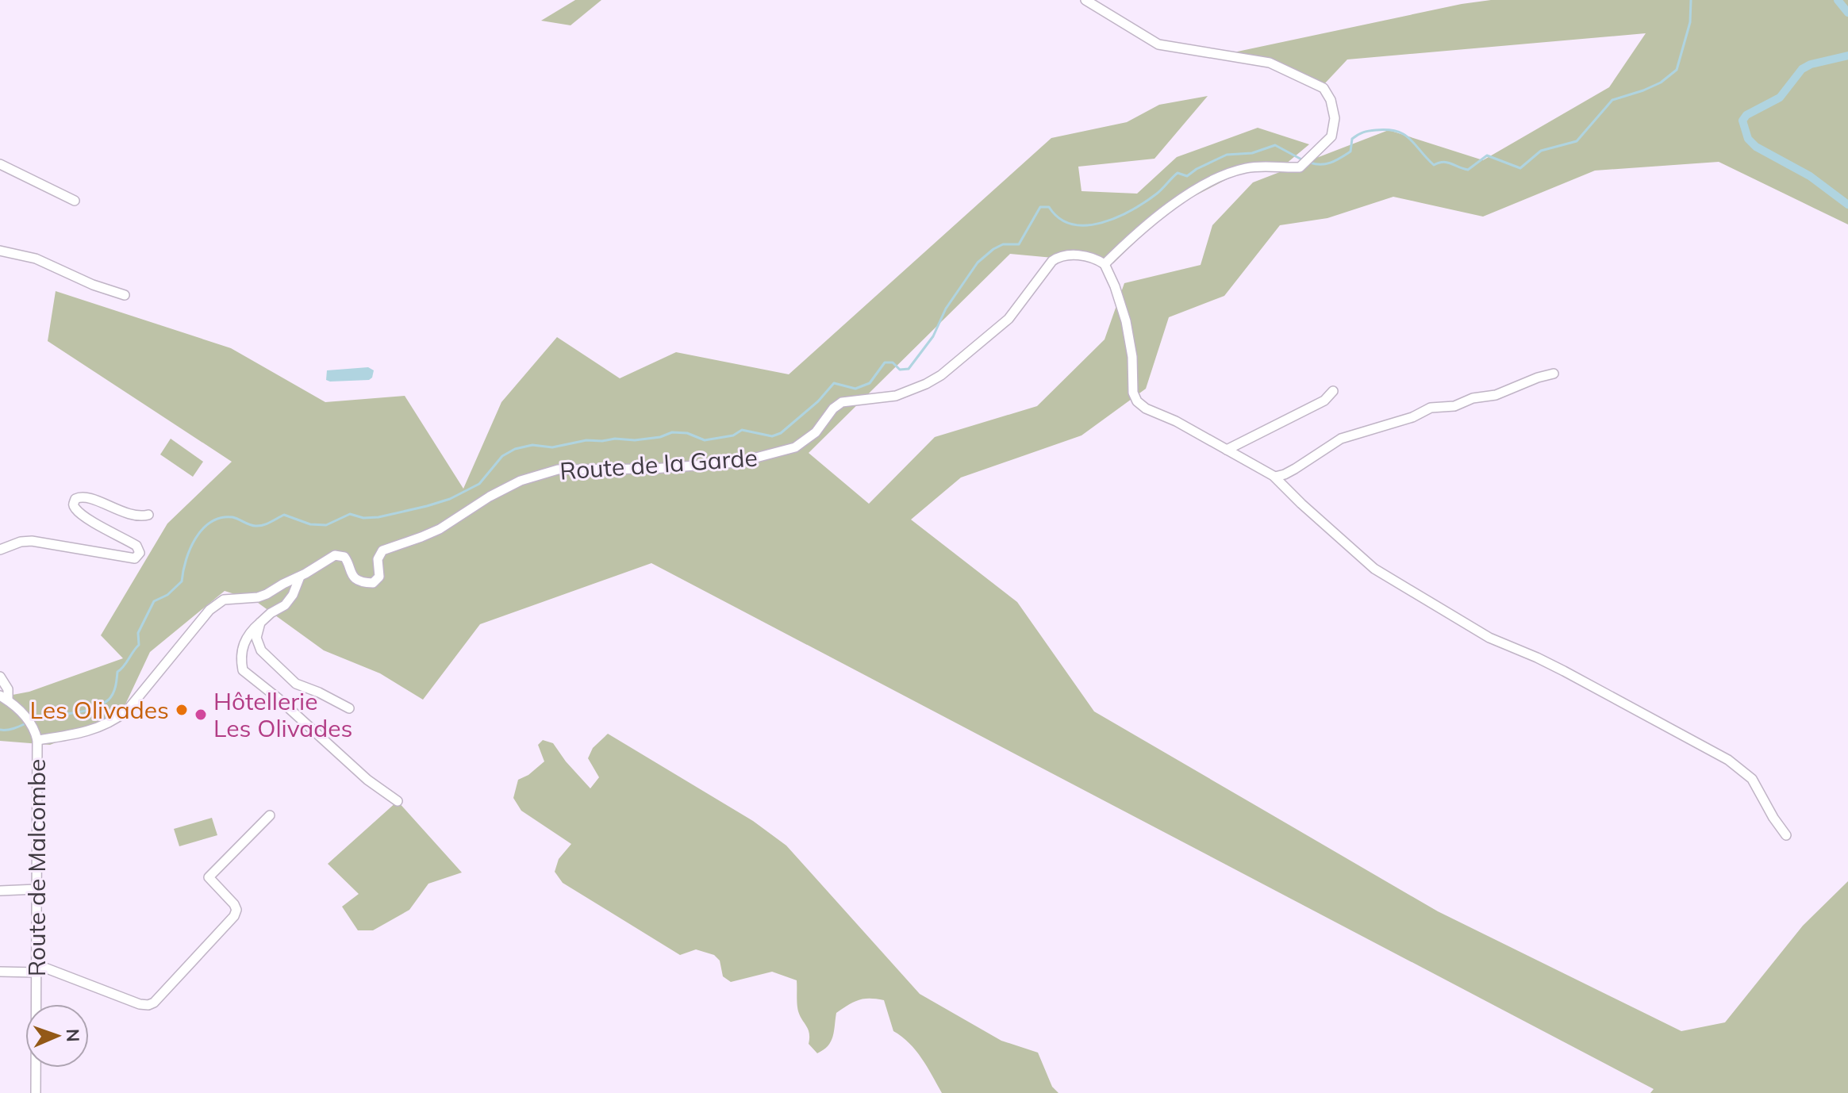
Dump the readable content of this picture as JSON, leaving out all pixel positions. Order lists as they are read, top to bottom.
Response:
{
  "streets": {
    "street": ["Route de la Garde", "Route de Malcombe"]
  },
  "crossings": [
    ["Route de la Garde", "Route de Malcombe"]
  ],
  "places": ["Les Olivades", "Hôtellerie Les Olivades"],
  "north": "right"
}
